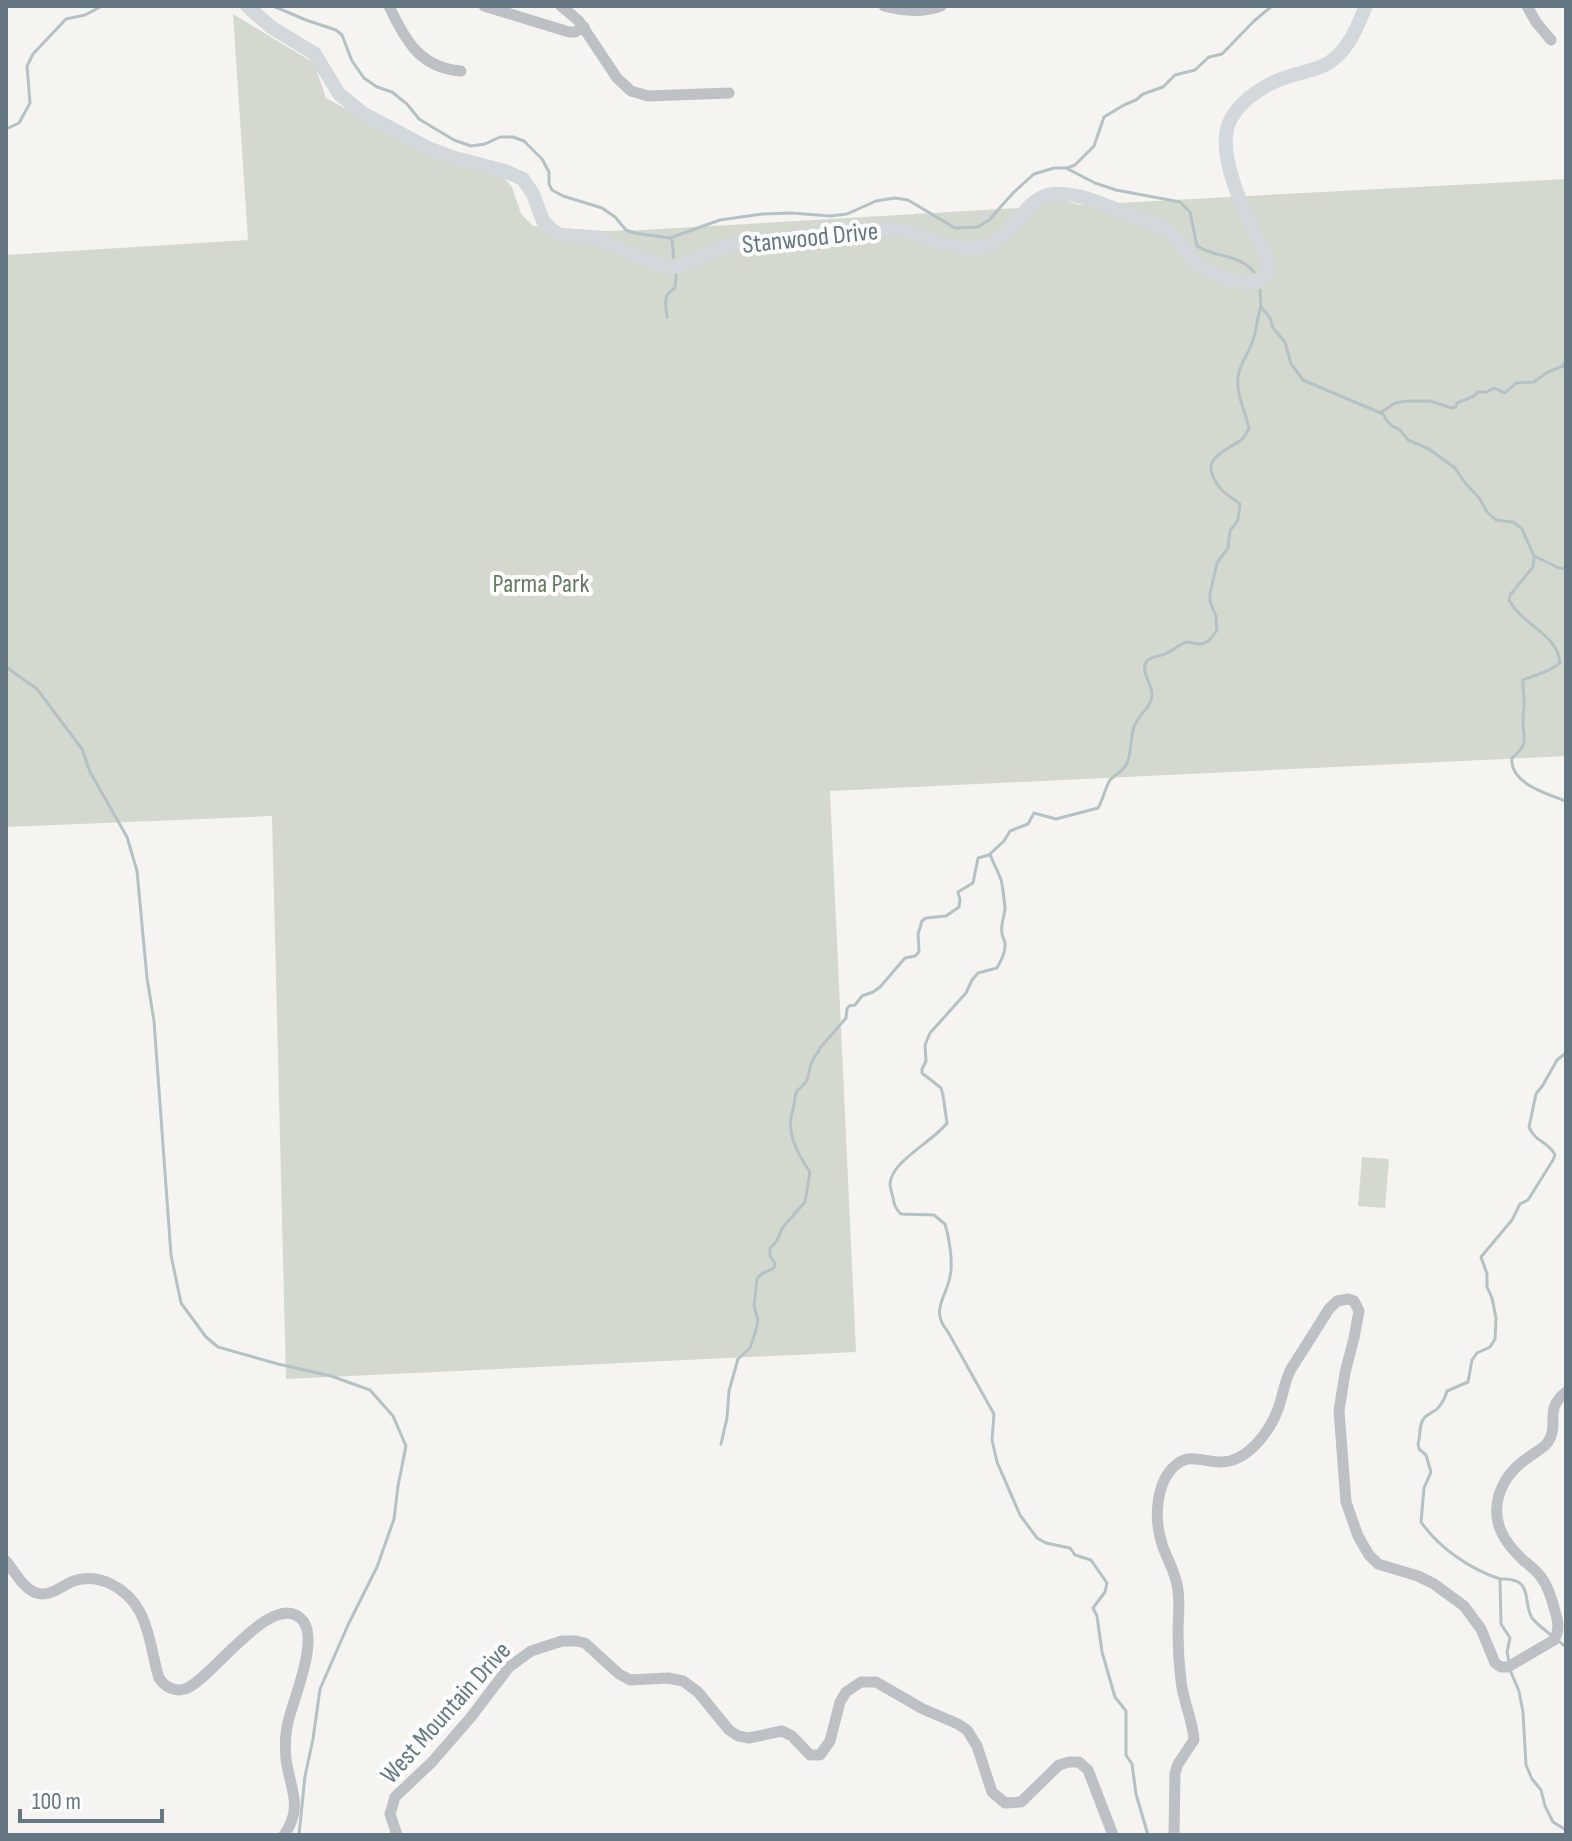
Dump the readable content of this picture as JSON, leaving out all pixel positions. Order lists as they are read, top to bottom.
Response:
{
  "streets": {
    "main road": ["Stanwood Drive"],
    "street": ["West Mountain Drive"]
  },
  "parks": ["Parma Park"],
  "scale_bar": "100 m"
}
